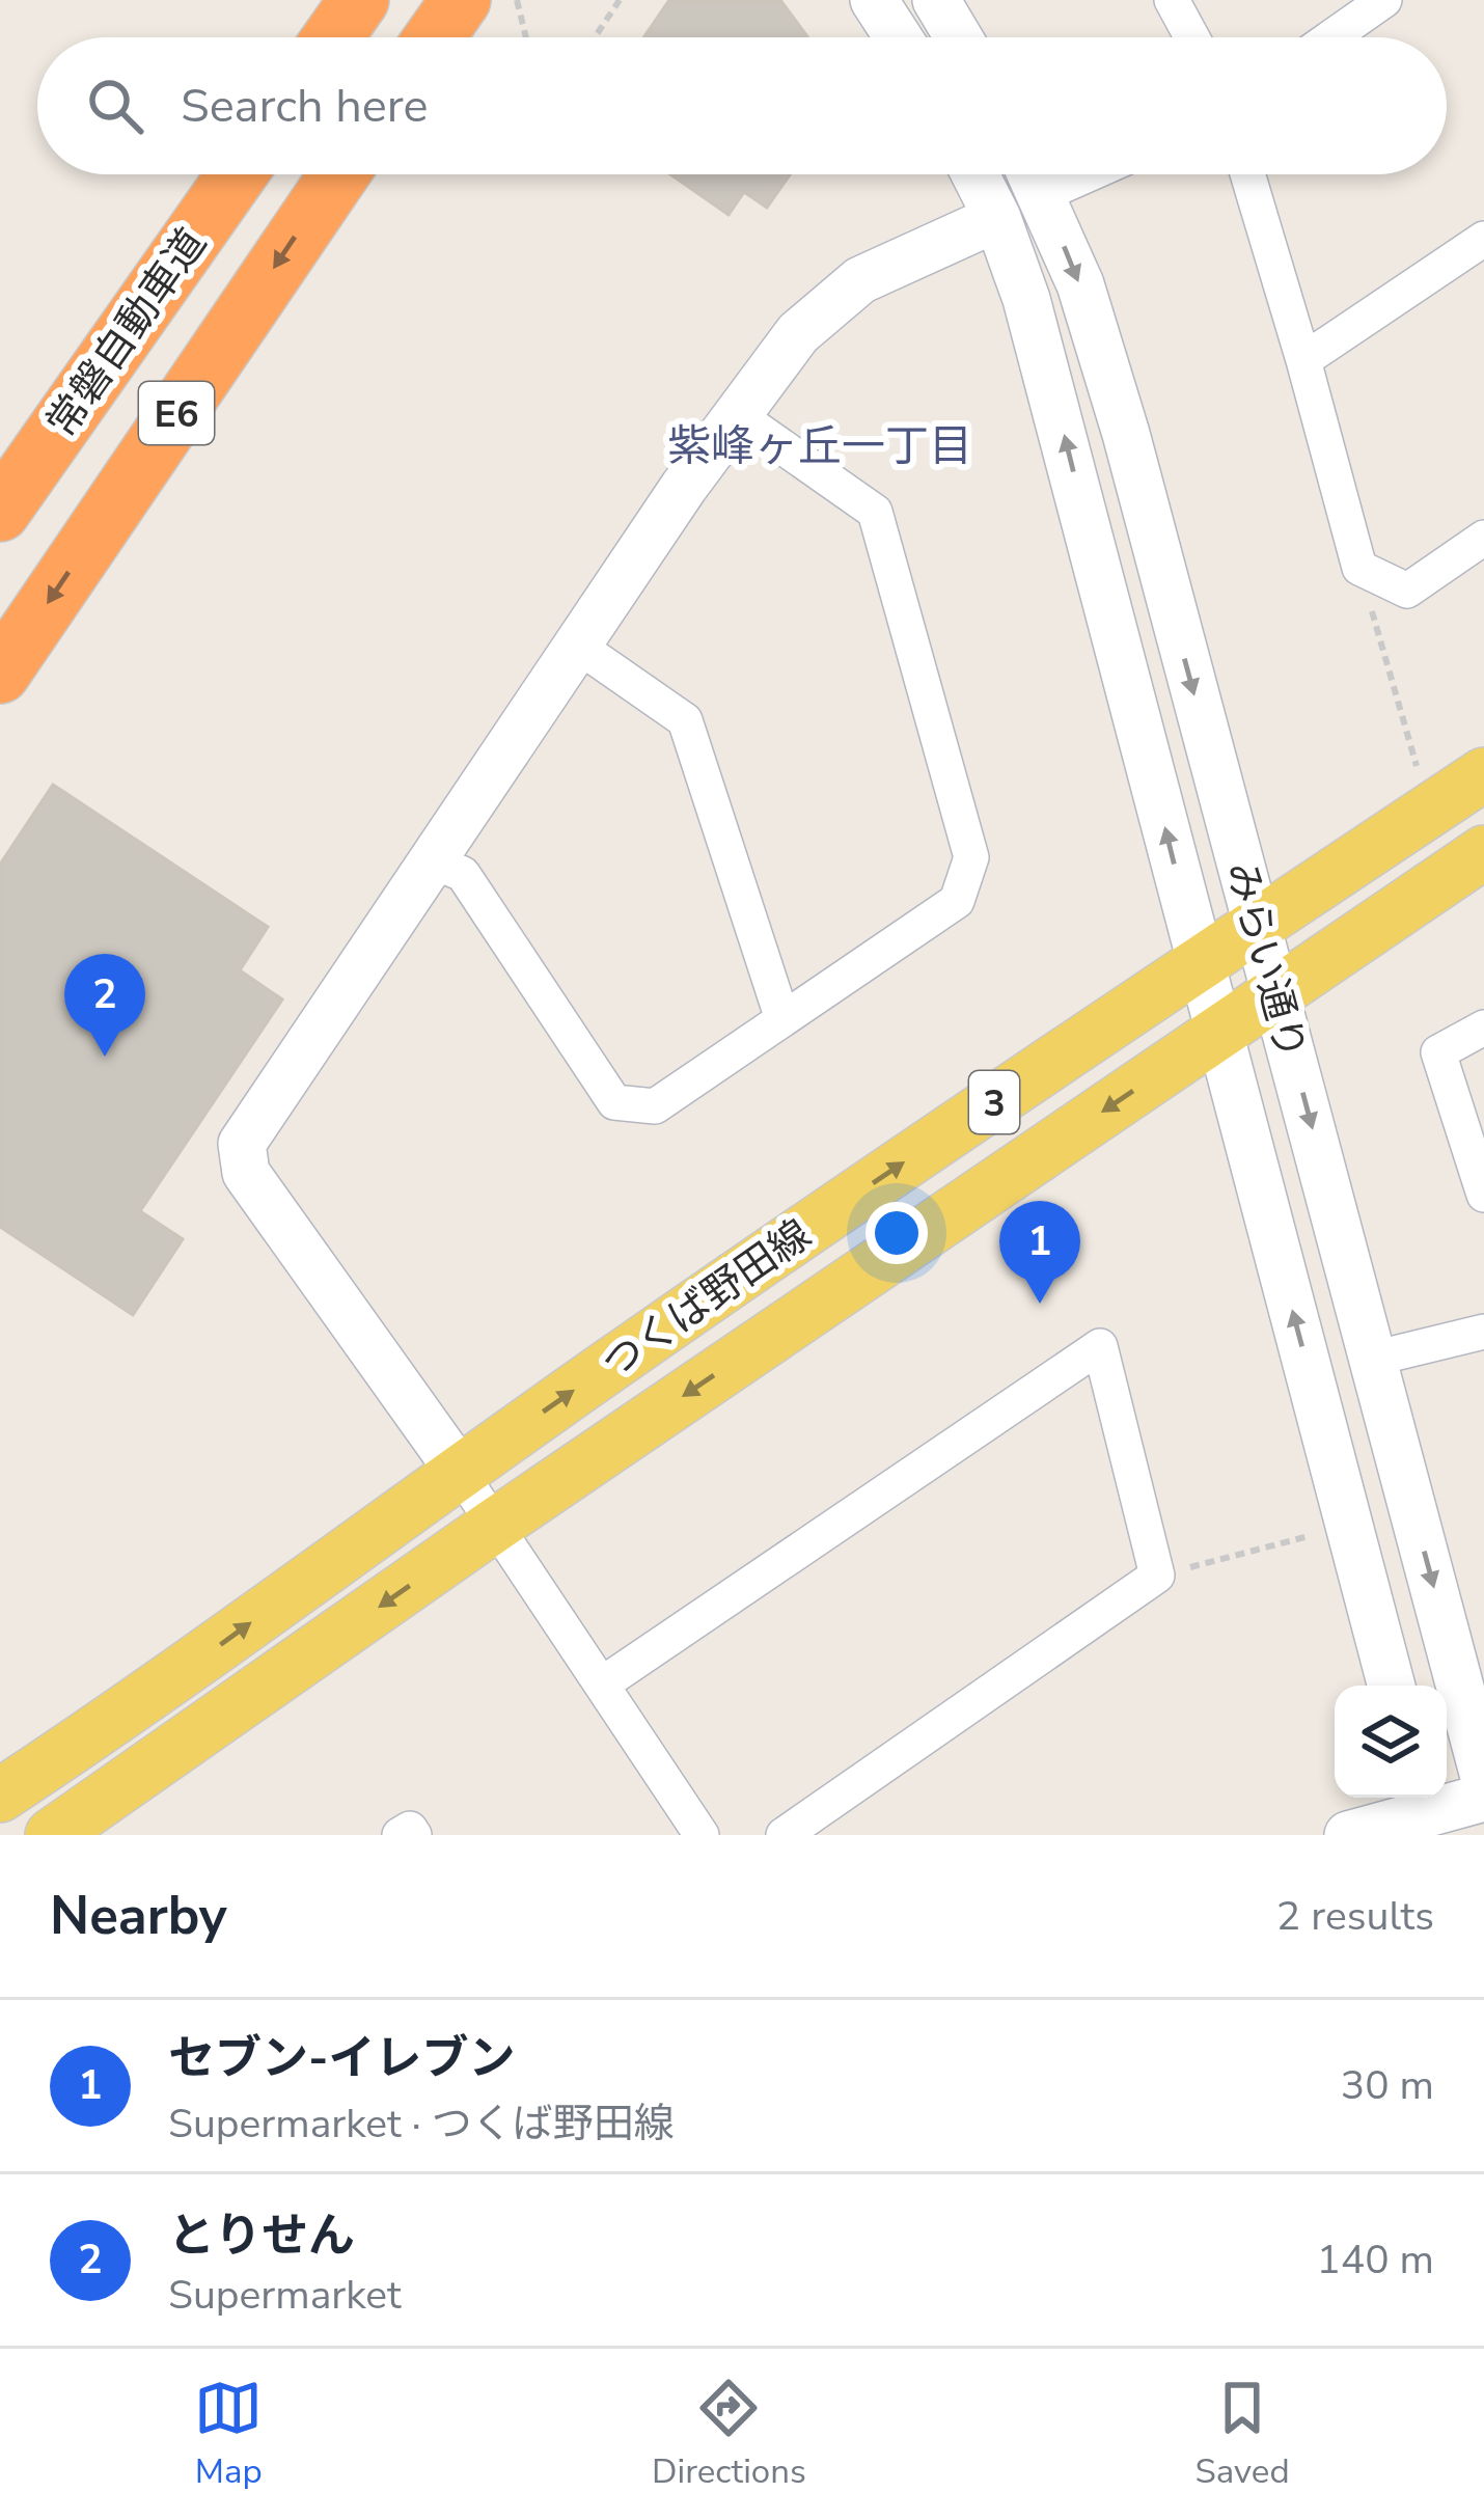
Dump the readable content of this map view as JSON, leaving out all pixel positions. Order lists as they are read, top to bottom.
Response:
{
  "streets": {
    "highway": ["常磐自動車道", "E6"],
    "main road": ["3", "つくば野田線"],
    "street": ["みらい通り"]
  },
  "crossings": [
    ["みらい通り", "つくば野田線"]
  ],
  "districts": ["紫峰ヶ丘一丁目"],
  "page": {
    "search": "Search here",
    "pins": ["2", "1"],
    "heading": ["Nearby", "2 results"],
    "list": [
      {
        "mark": "1",
        "name": "セブン-イレブン",
        "note": "Supermarket · つくば野田線",
        "value": "30 m"
      },
      {
        "mark": "2",
        "name": "とりせん",
        "note": "Supermarket",
        "value": "140 m"
      }
    ],
    "nav": ["Map", "Directions", "Saved"]
  }
}
